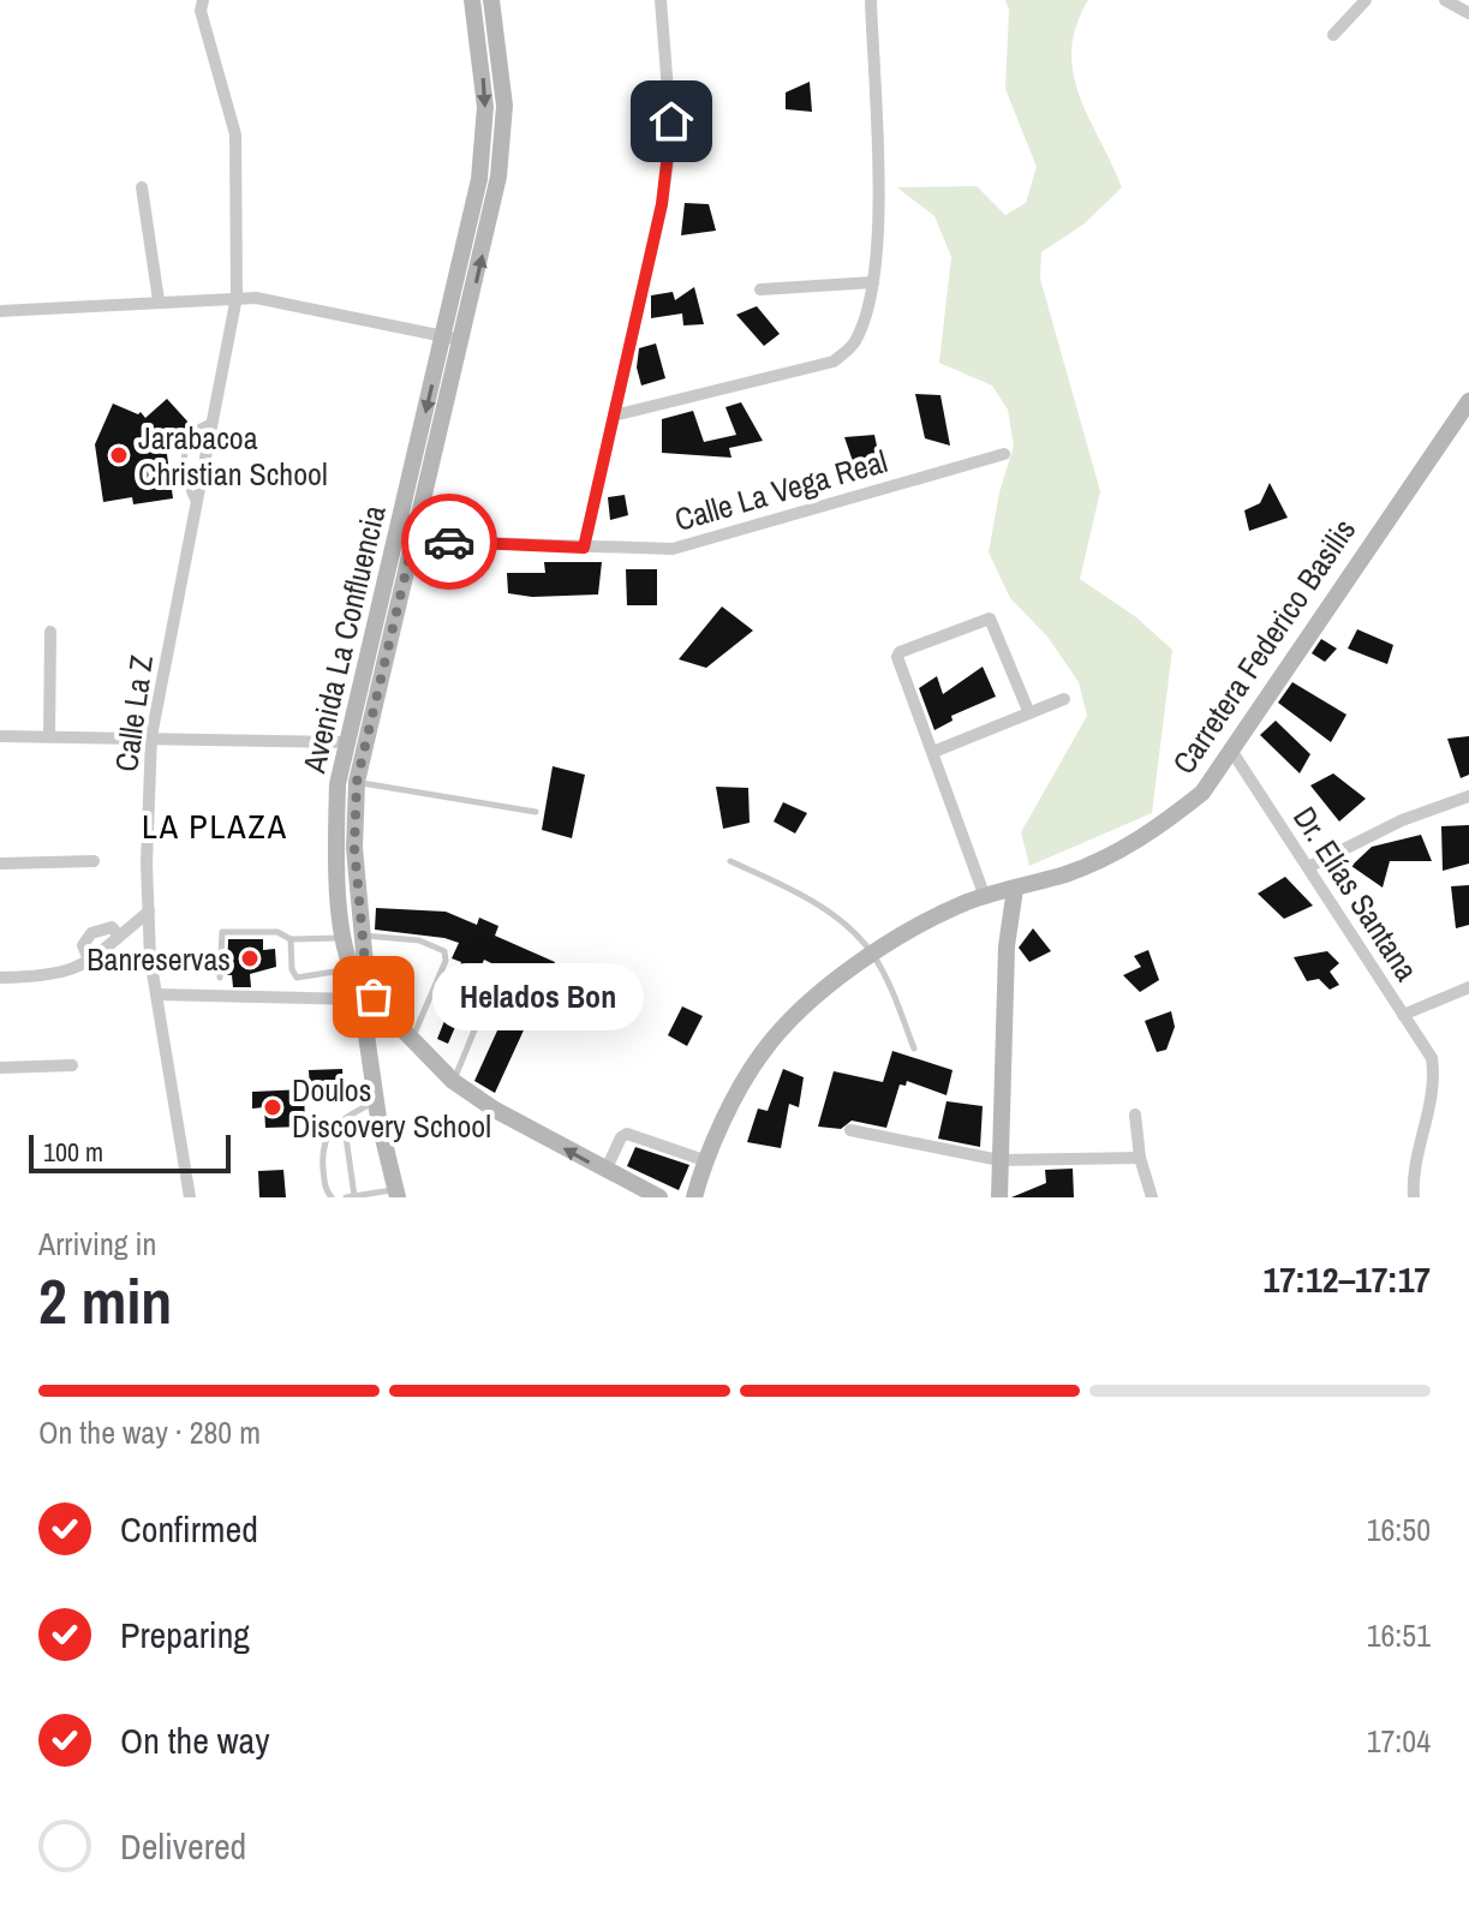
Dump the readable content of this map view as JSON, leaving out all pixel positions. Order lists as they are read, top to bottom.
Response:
{
  "streets": {
    "street": [
      "Calle La Vega Real",
      "Avenida La Confluencia",
      "Carretera Federico Basilis",
      "Calle La Z",
      "Dr. Elías Santana"
    ]
  },
  "crossings": [
    ["Calle La Vega Real", "Avenida La Confluencia"],
    ["Carretera Federico Basilis", "Dr. Elías Santana"]
  ],
  "districts": ["LA PLAZA"],
  "places": [
    "Jarabacoa Christian School",
    "Banreservas",
    "Helados Bon",
    "Doulos Discovery School"
  ],
  "scale_bar": "100 m",
  "page": {
    "bubble": "Helados Bon",
    "scale": "100 m",
    "heading": ["2 min", "Arriving in", "17:12–17:17"],
    "bar": "On the way · 280 m",
    "list": [
      ["Confirmed", "16:50"],
      ["Preparing", "16:51"],
      ["On the way", "17:04"],
      "Delivered"
    ]
  }
}
